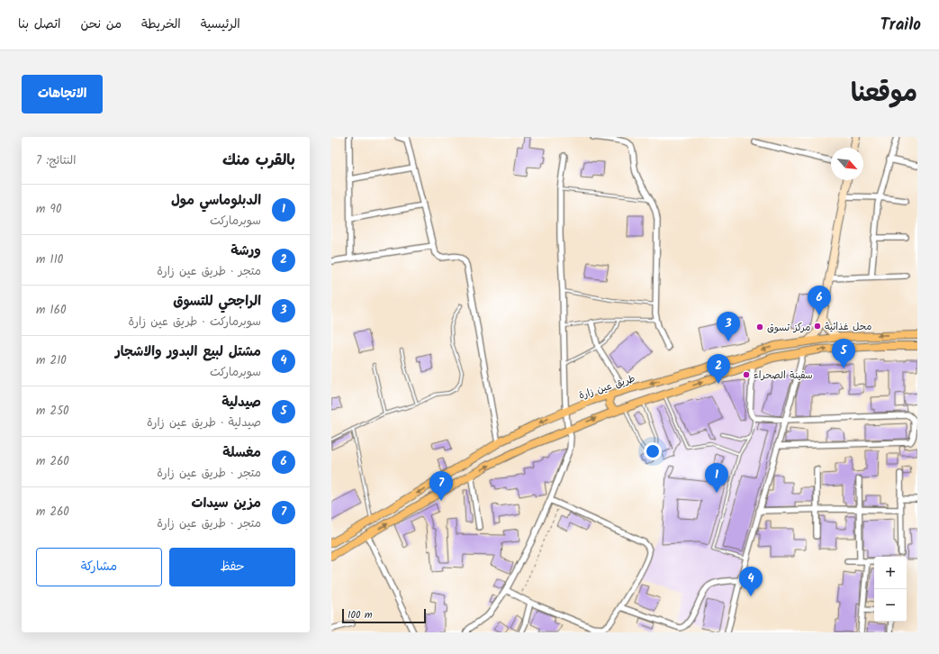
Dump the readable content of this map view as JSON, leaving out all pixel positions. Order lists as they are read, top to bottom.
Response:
{
  "streets": {
    "main road": ["طريق عين زارة"]
  },
  "places": ["محل غذائية", "مركز تسوق", "سفينة الصحراء"],
  "scale_bar": "100 m",
  "north": "bottom right",
  "page": {
    "header": "Trailo",
    "nav": [
      "الرئيسية",
      "الخريطة",
      "من نحن",
      "اتصل بنا"
    ],
    "title": "موقعنا",
    "buttons": [
      "الاتجاهات",
      ["حفظ", "مشاركة"]
    ],
    "heading": ["بالقرب منك", "النتائج: 7"],
    "list": [
      {
        "mark": "1",
        "name": "الدبلوماسي مول",
        "note": "سوبرماركت",
        "value": "90 m"
      },
      {
        "mark": "2",
        "name": "ورشة",
        "note": "متجر · طريق عين زارة",
        "value": "110 m"
      },
      {
        "mark": "3",
        "name": "الراجحي للتسوق",
        "note": "سوبرماركت · طريق عين زارة",
        "value": "160 m"
      },
      {
        "mark": "4",
        "name": "مشتل لبيع البدور والاشجار",
        "note": "سوبرماركت",
        "value": "210 m"
      },
      {
        "mark": "5",
        "name": "صيدلية",
        "note": "صيدلية · طريق عين زارة",
        "value": "250 m"
      },
      {
        "mark": "6",
        "name": "مغسلة",
        "note": "متجر · طريق عين زارة",
        "value": "260 m"
      },
      {
        "mark": "7",
        "name": "مزين سيدات",
        "note": "متجر · طريق عين زارة",
        "value": "260 m"
      }
    ],
    "pins": [
      "6",
      "3",
      "5",
      "2",
      "1",
      "7",
      "4"
    ],
    "map_buttons": ["+", "−"],
    "scale": "100 m"
  }
}
